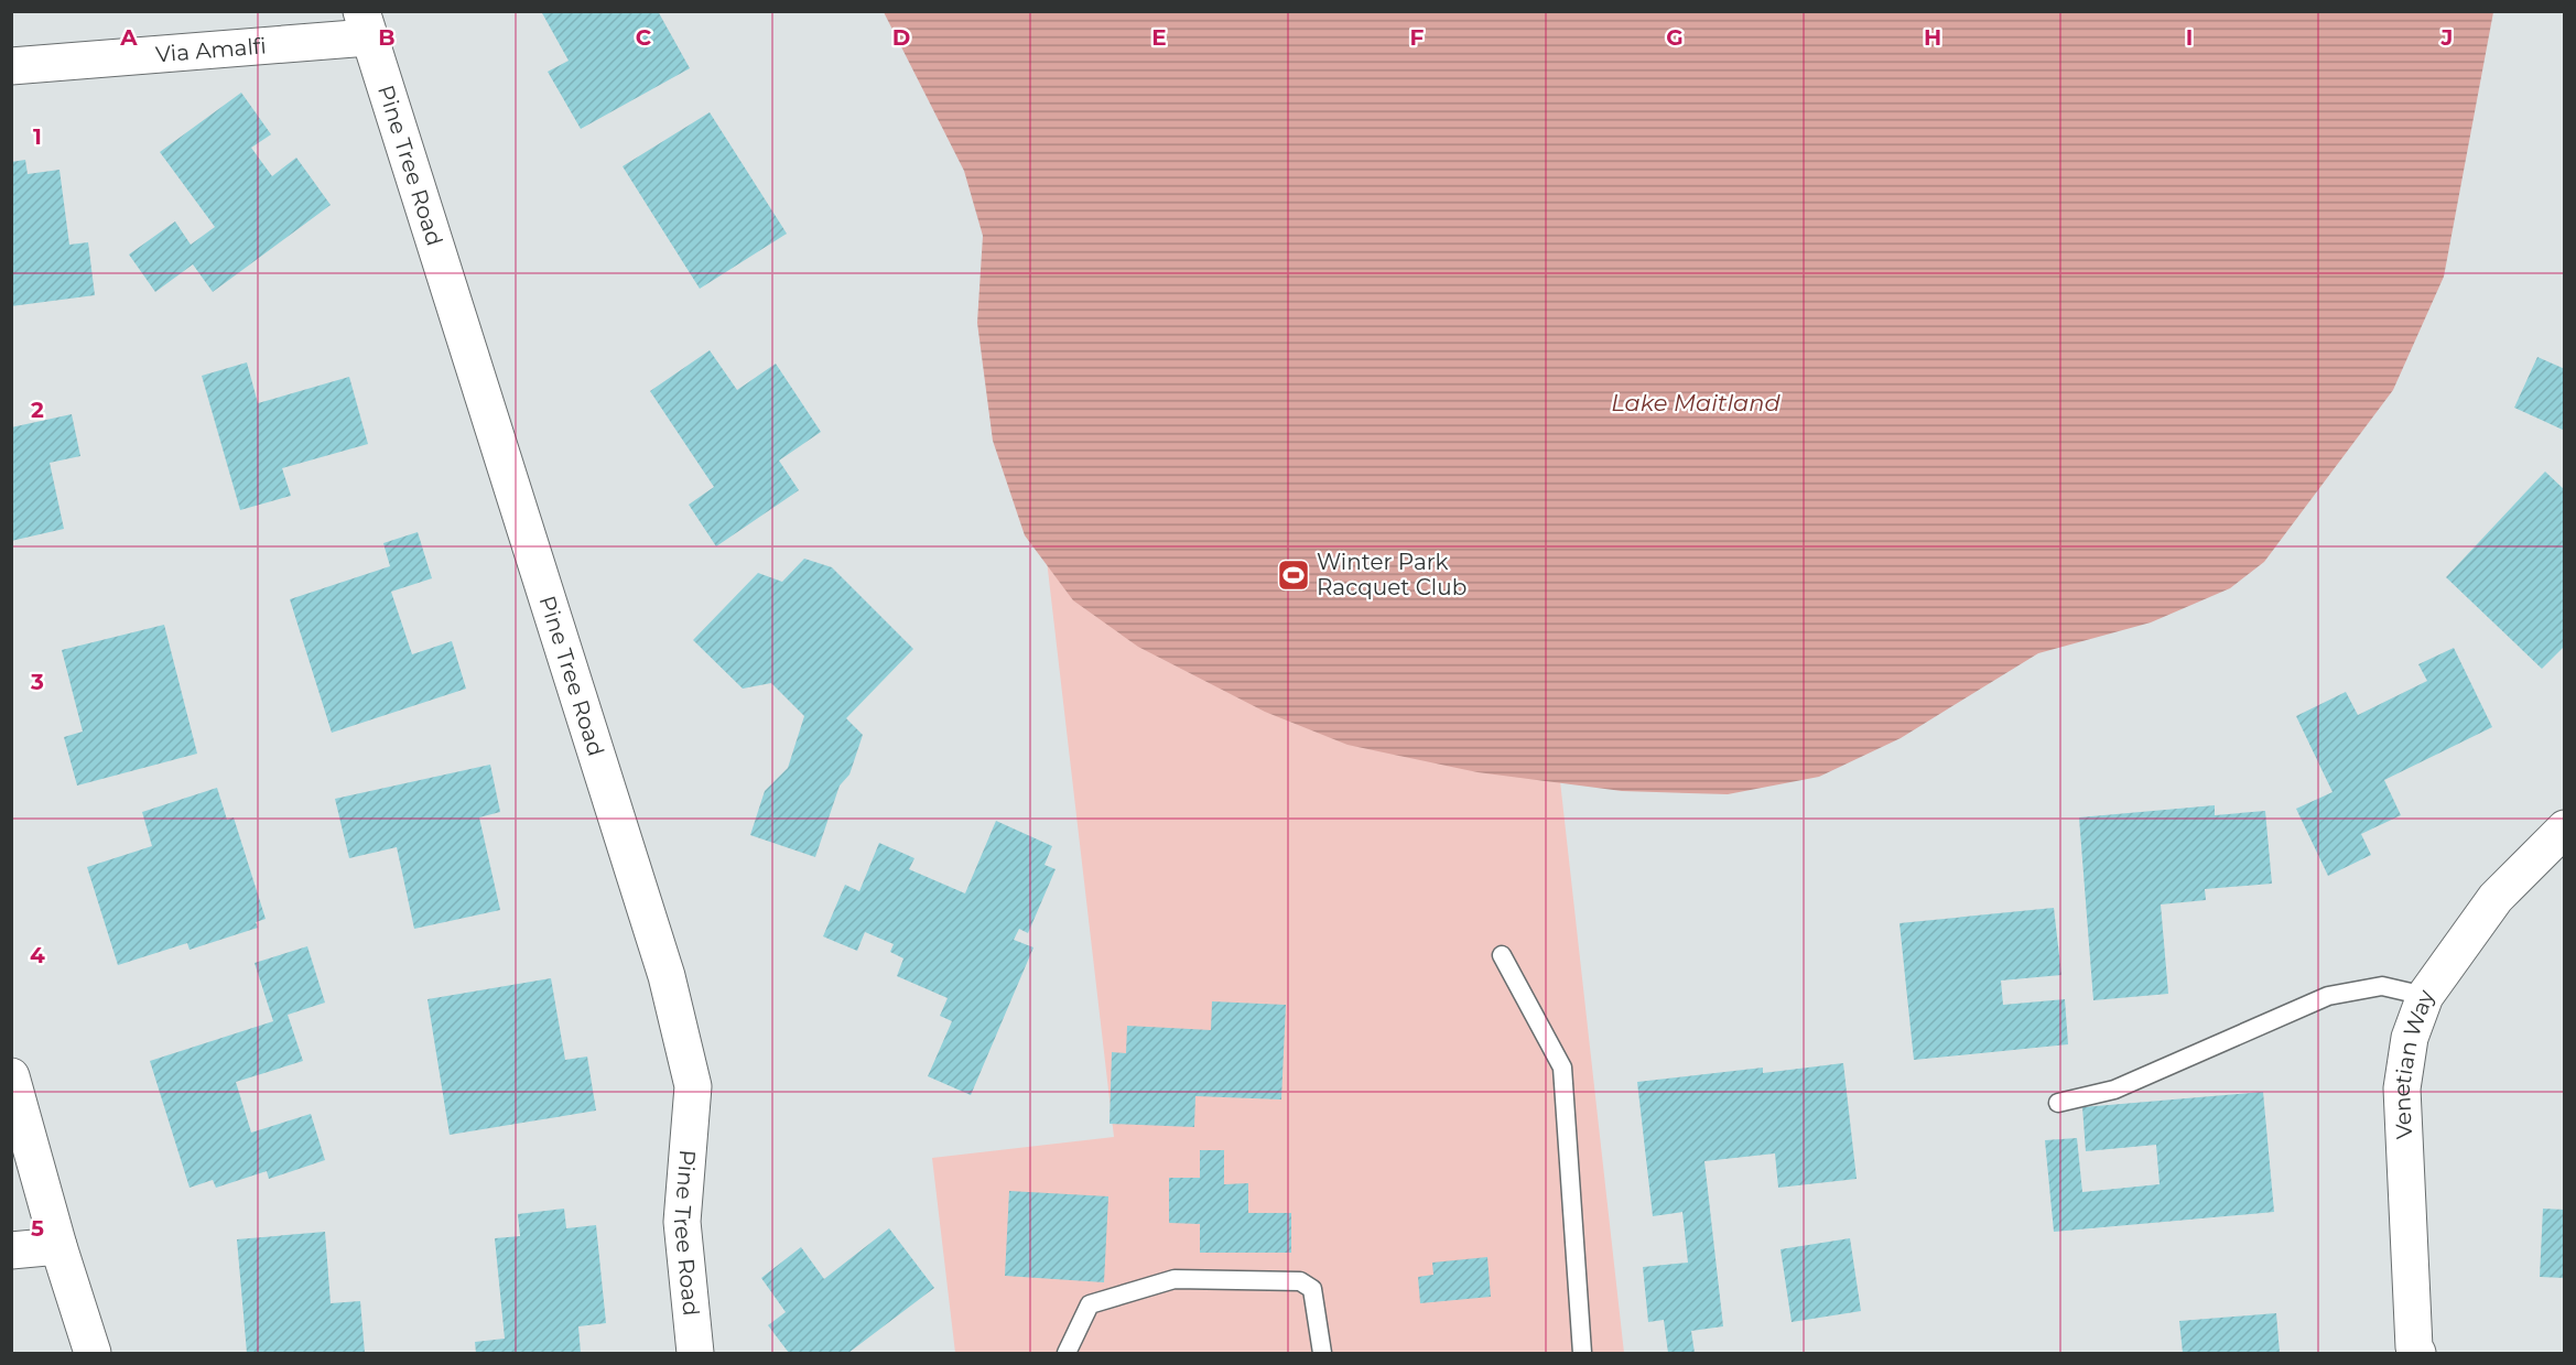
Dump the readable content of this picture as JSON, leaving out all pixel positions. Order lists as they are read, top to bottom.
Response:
{
  "streets": {
    "street": ["Via Amalfi", "Pine Tree Road", "Venetian Way"]
  },
  "crossings": [
    ["Via Amalfi", "Pine Tree Road"]
  ],
  "water": ["Lake Maitland"],
  "places": {
    "sports": ["Winter Park Racquet Club"]
  },
  "grid": {
    "columns": [
      "A",
      "B",
      "C",
      "D",
      "E",
      "F",
      "G",
      "H",
      "I",
      "J"
    ],
    "rows": [
      "1",
      "2",
      "3",
      "4",
      "5"
    ]
  }
}
